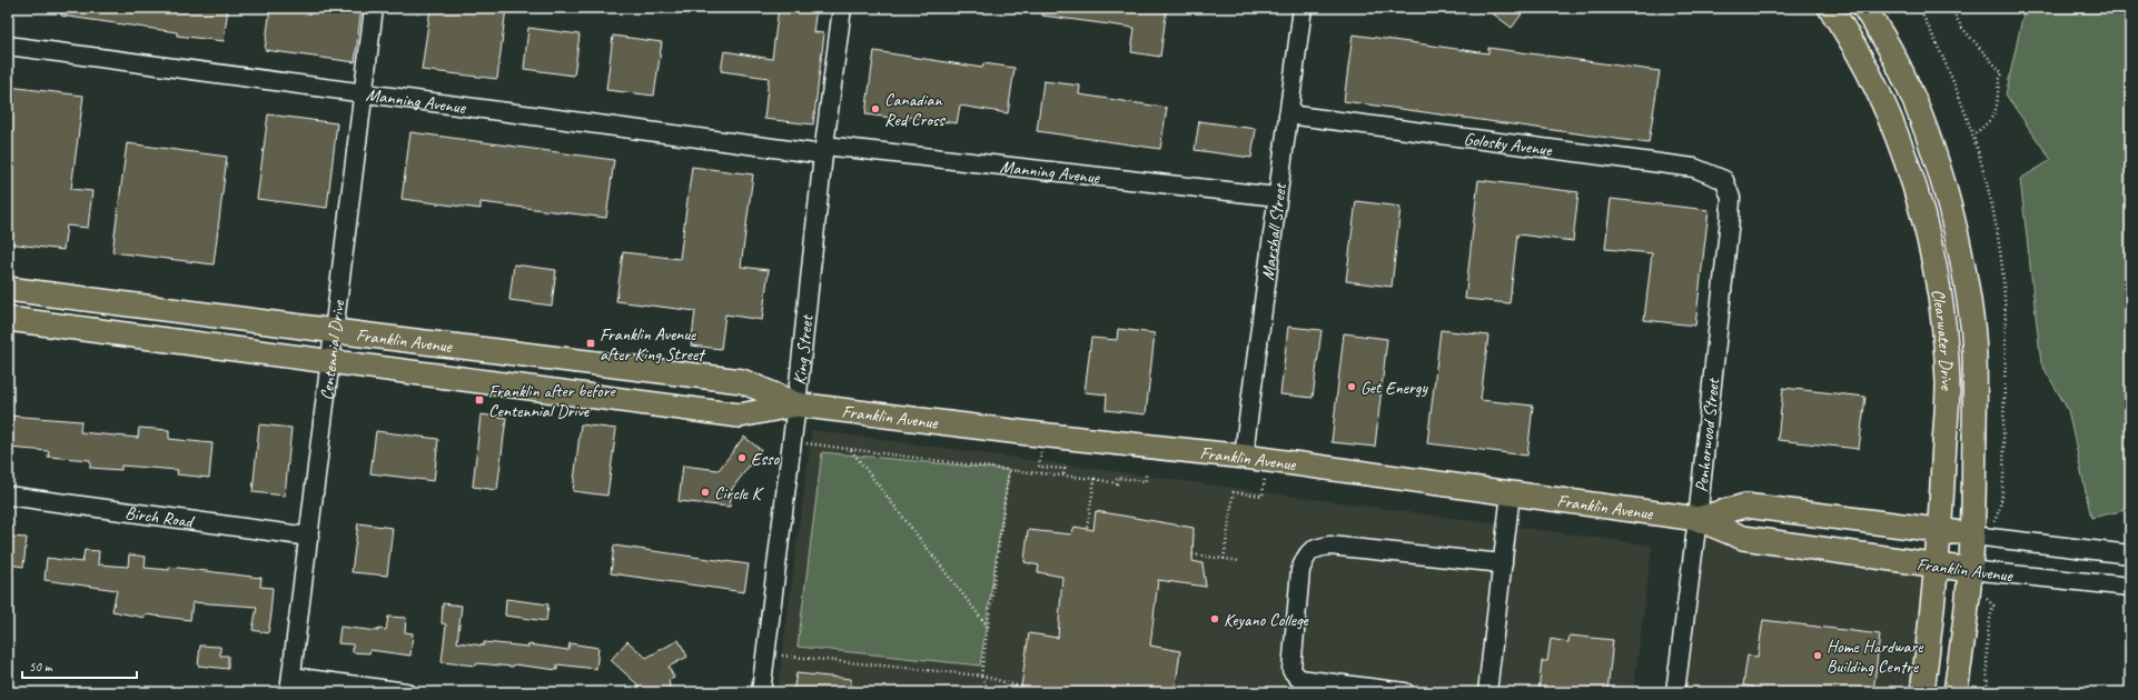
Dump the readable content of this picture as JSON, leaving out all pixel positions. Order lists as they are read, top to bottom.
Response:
{
  "streets": {
    "main road": ["Franklin Avenue", "Clearwater Drive"],
    "street": [
      "Manning Avenue",
      "Golosky Avenue",
      "Marshall Street",
      "Centennial Drive",
      "King Street",
      "Penhorwood Street",
      "Birch Road"
    ]
  },
  "crossings": [
    ["Manning Avenue", "Marshall Street"],
    ["Manning Avenue", "Centennial Drive"],
    ["Manning Avenue", "King Street"],
    ["Golosky Avenue", "Marshall Street"],
    ["Golosky Avenue", "Penhorwood Street"],
    ["Marshall Street", "Franklin Avenue"],
    ["Franklin Avenue", "Clearwater Drive"],
    ["Franklin Avenue", "Centennial Drive"],
    ["Franklin Avenue", "King Street"],
    ["Franklin Avenue", "Penhorwood Street"],
    ["Centennial Drive", "Birch Road"]
  ],
  "places": {
    "other": [
      "Canadian Red Cross",
      "Get Energy",
      "Esso",
      "Circle K",
      "Keyano College",
      "Home Hardware Building Centre"
    ],
    "transit": ["Franklin Avenue after King Street", "Franklin after before Centennial Drive"]
  },
  "scale_bar": "50 m"
}
